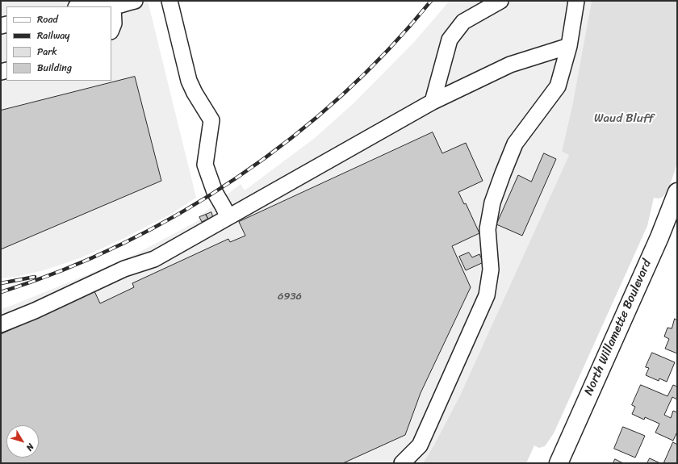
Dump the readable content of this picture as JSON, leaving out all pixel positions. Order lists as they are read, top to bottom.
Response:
{
  "streets": {
    "main road": ["North Willamette Boulevard"]
  },
  "parks": ["Waud Bluff"],
  "house_numbers": ["6936"],
  "legend": [
    "Road",
    "Railway",
    "Park",
    "Building"
  ],
  "north": "bottom right"
}
